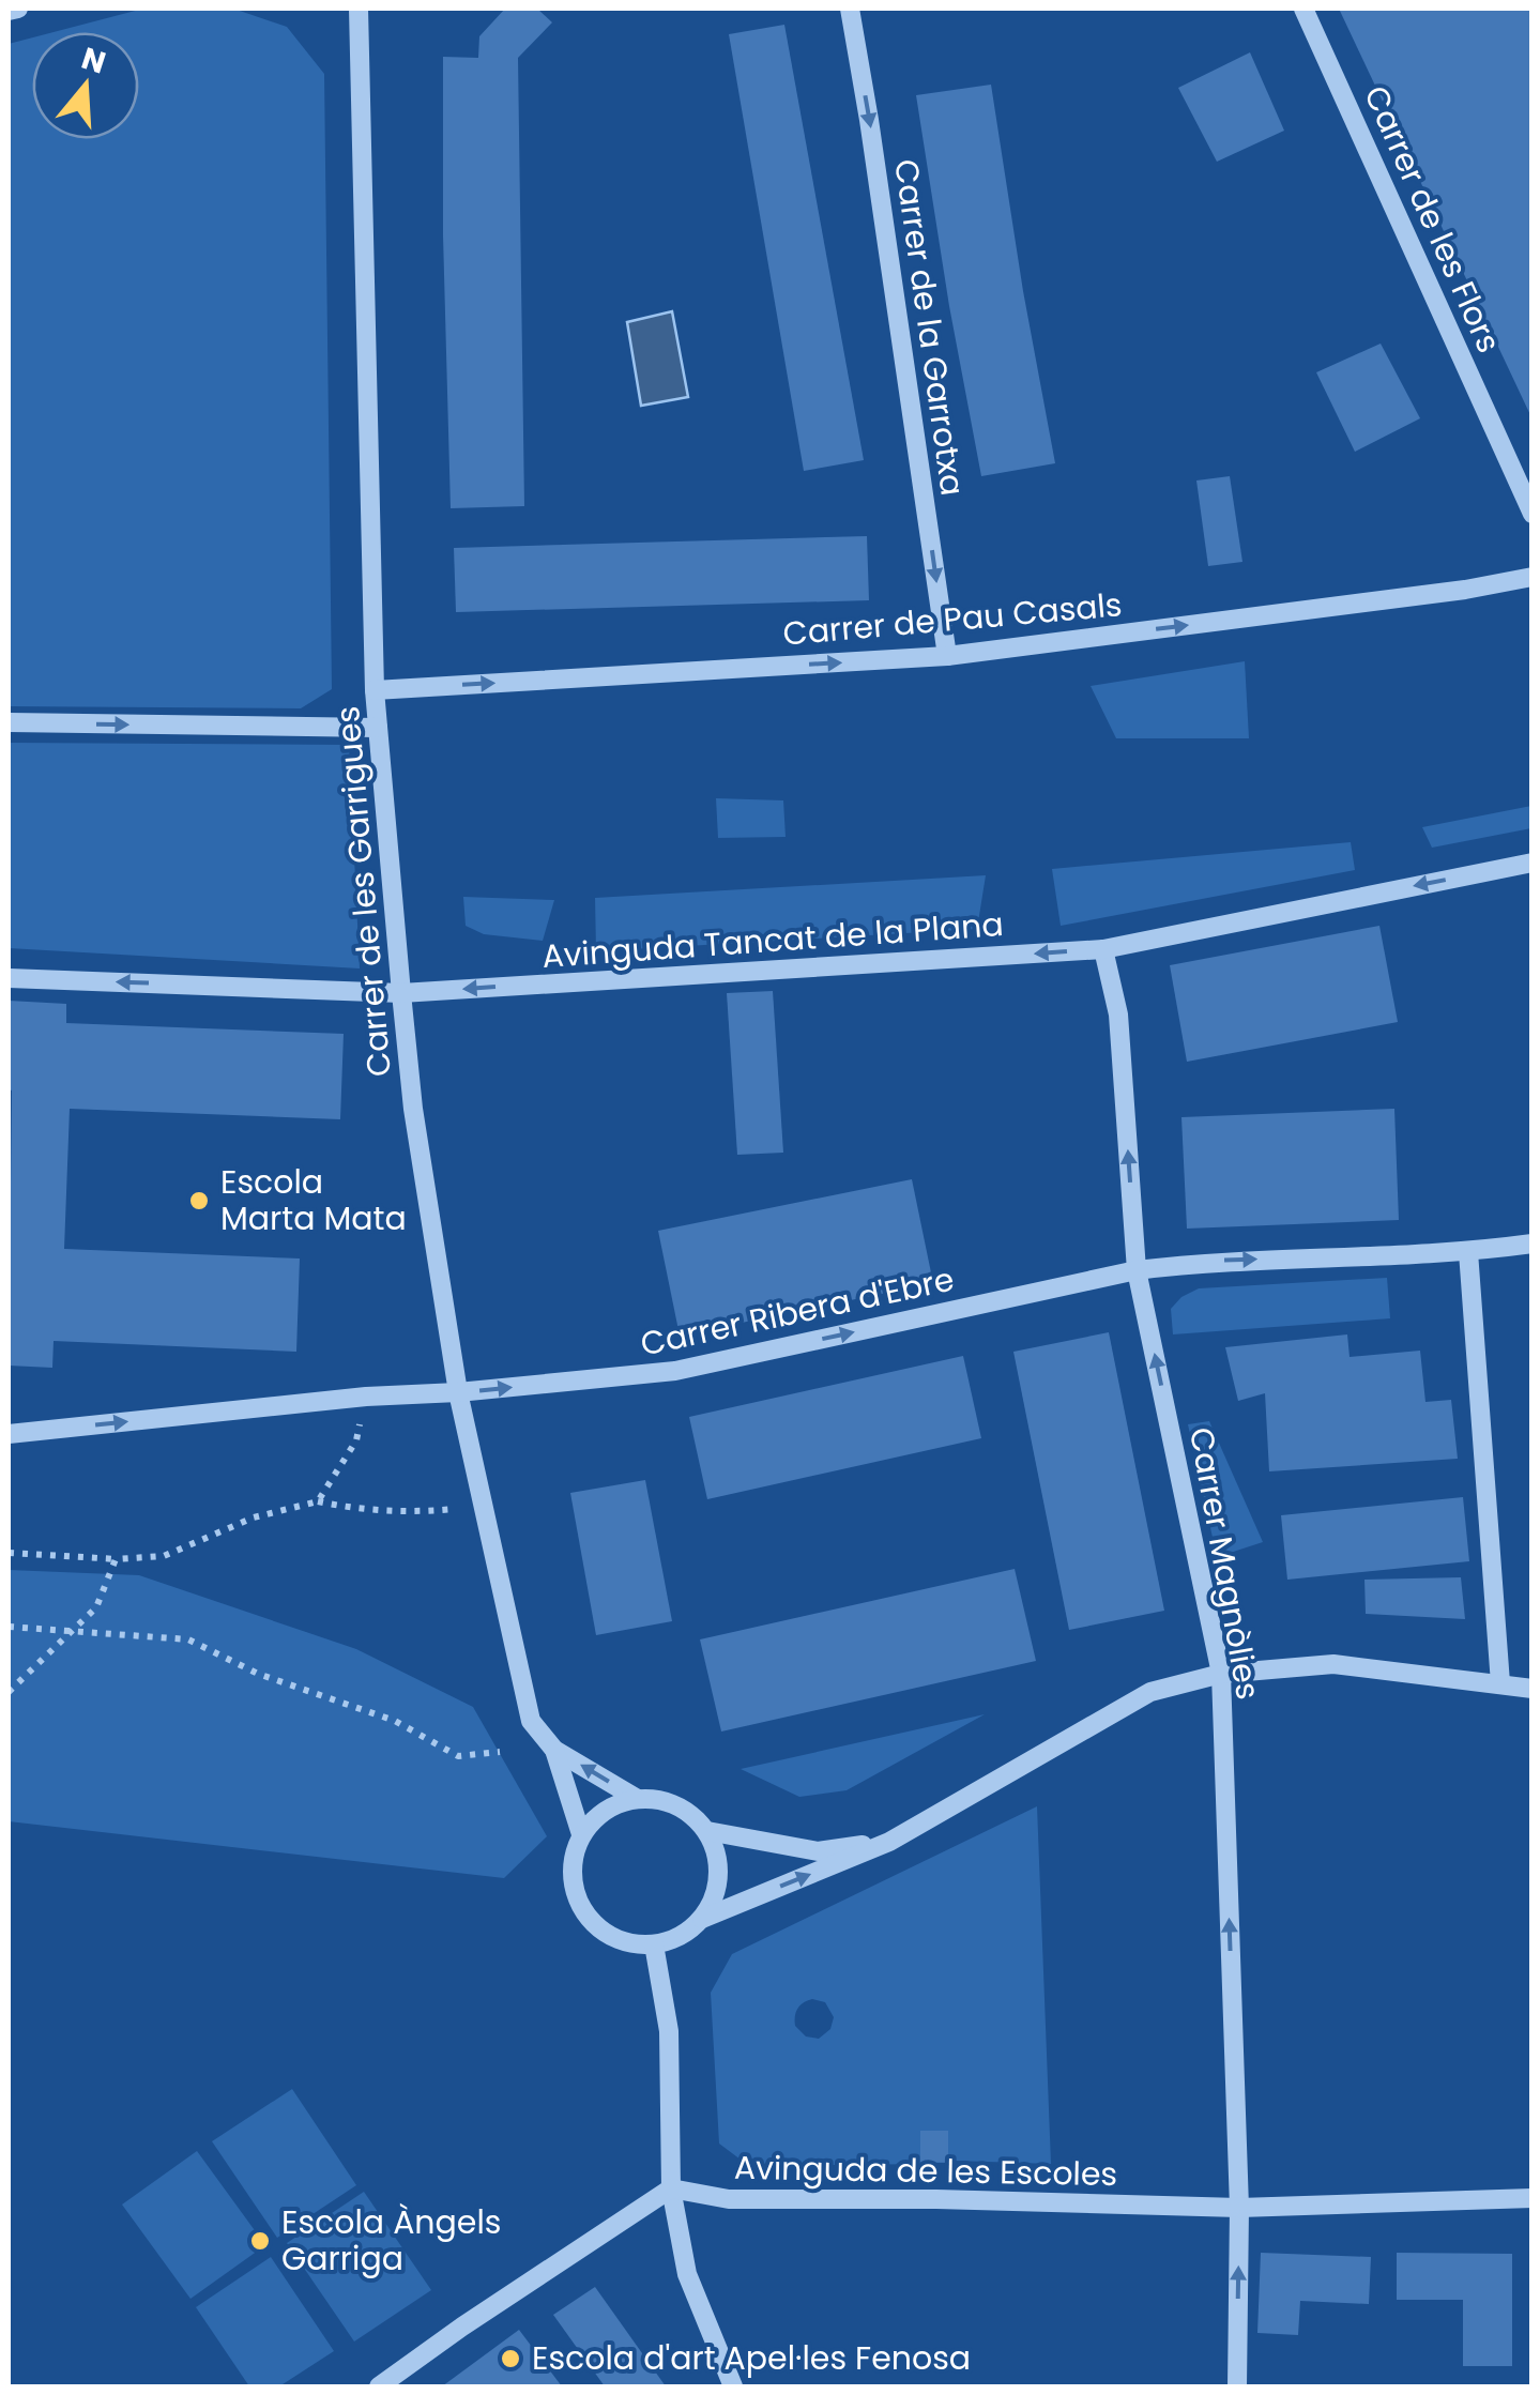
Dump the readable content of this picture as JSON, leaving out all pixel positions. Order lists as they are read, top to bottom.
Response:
{
  "streets": {
    "street": [
      "Carrer de les Flors",
      "Carrer de la Garrotxa",
      "Carrer de Pau Casals",
      "Carrer de les Garrigues",
      "Avinguda Tancat de la Plana",
      "Carrer Ribera d'Ebre",
      "Carrer Magnòlies",
      "Avinguda de les Escoles"
    ]
  },
  "crossings": [
    ["Carrer de la Garrotxa", "Carrer de Pau Casals"],
    ["Carrer de Pau Casals", "Carrer de les Garrigues"],
    ["Carrer de les Garrigues", "Avinguda Tancat de la Plana"],
    ["Carrer de les Garrigues", "Carrer Ribera d'Ebre"],
    ["Avinguda Tancat de la Plana", "Carrer Magnòlies"],
    ["Carrer Ribera d'Ebre", "Carrer Magnòlies"],
    ["Carrer Magnòlies", "Avinguda de les Escoles"]
  ],
  "one_way": [
    "Carrer de la Garrotxa",
    "Carrer de Pau Casals",
    "Avinguda Tancat de la Plana",
    "Carrer Ribera d'Ebre",
    "Carrer Magnòlies"
  ],
  "places": ["Escola Marta Mata", "Escola Àngels Garriga", "Escola d'art Apel·les Fenosa"],
  "north": "top"
}
